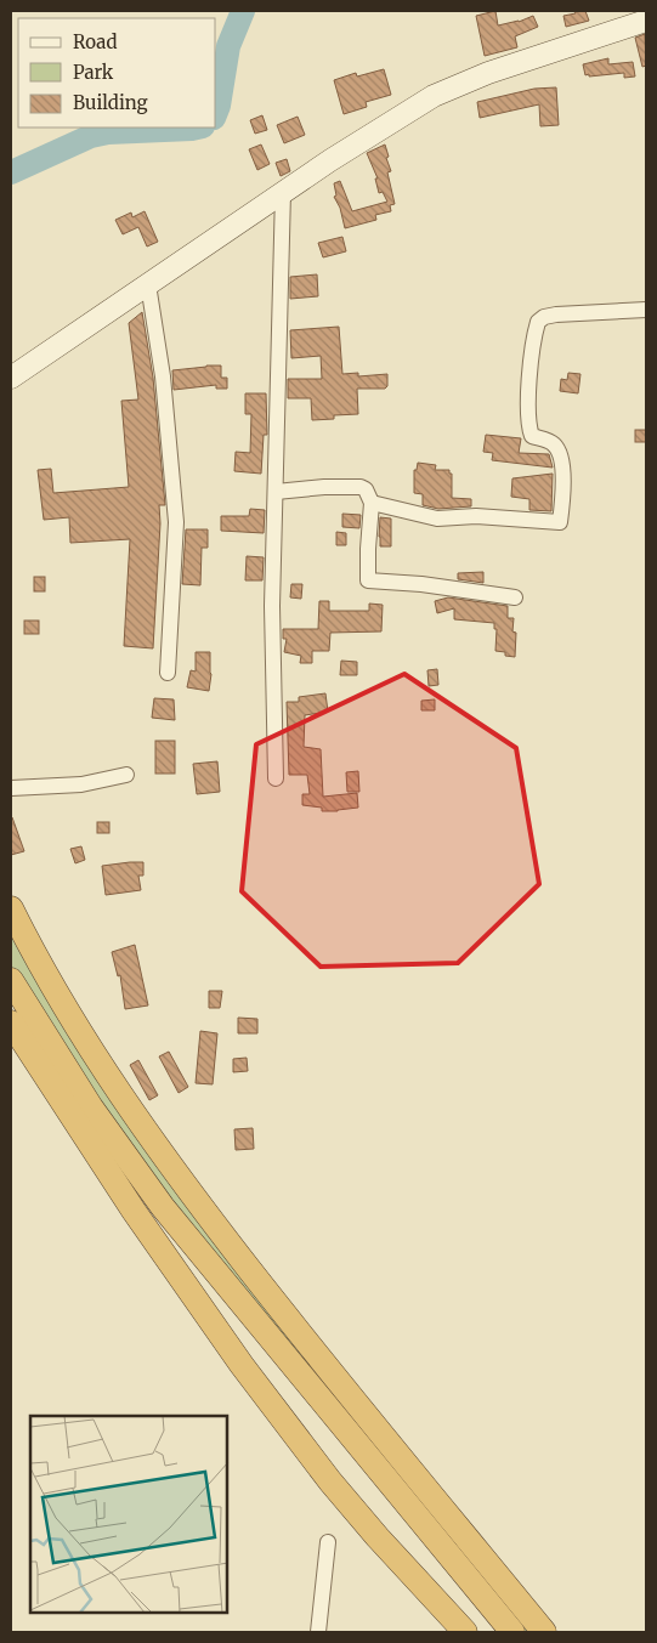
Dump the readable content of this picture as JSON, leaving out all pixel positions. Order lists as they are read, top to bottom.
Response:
{
  "legend": ["Road", "Park", "Building"]
}
